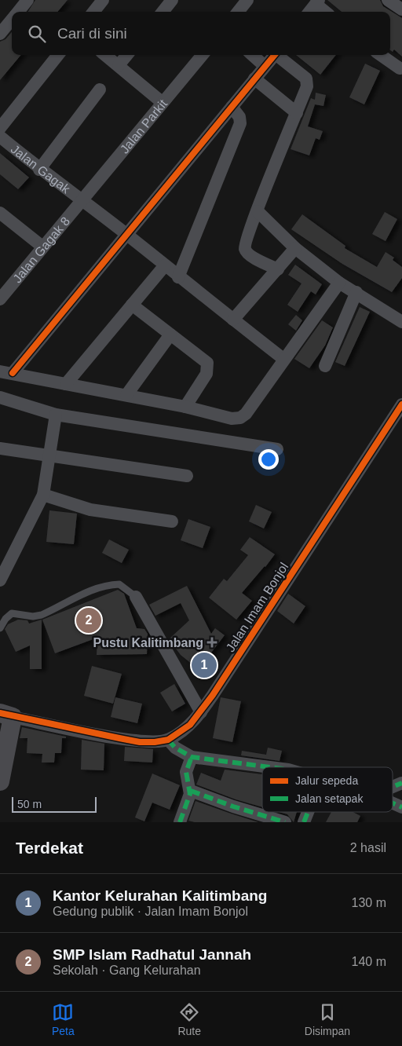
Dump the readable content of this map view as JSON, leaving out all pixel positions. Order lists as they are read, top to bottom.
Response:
{
  "streets": {
    "street": [
      "Jalan Parkit",
      "Jalan Gagak",
      "Jalan Gagak 8",
      "Jalan Imam Bonjol"
    ]
  },
  "crossings": [
    ["Jalan Parkit", "Jalan Gagak"],
    ["Jalan Parkit", "Jalan Gagak 8"],
    ["Jalan Gagak", "Jalan Gagak 8"]
  ],
  "places": {
    "health": ["Pustu Kalitimbang"]
  },
  "legend": ["Jalur sepeda", "Jalan setapak"],
  "scale_bar": "50 m",
  "page": {
    "search": "Cari di sini",
    "pins": ["2", "1"],
    "scale": "50 m",
    "heading": ["Terdekat", "2 hasil"],
    "list": [
      {
        "mark": "1",
        "name": "Kantor Kelurahan Kalitimbang",
        "note": "Gedung publik · Jalan Imam Bonjol",
        "value": "130 m"
      },
      {
        "mark": "2",
        "name": "SMP Islam Radhatul Jannah",
        "note": "Sekolah · Gang Kelurahan",
        "value": "140 m"
      }
    ],
    "nav": ["Peta", "Rute", "Disimpan"]
  }
}
